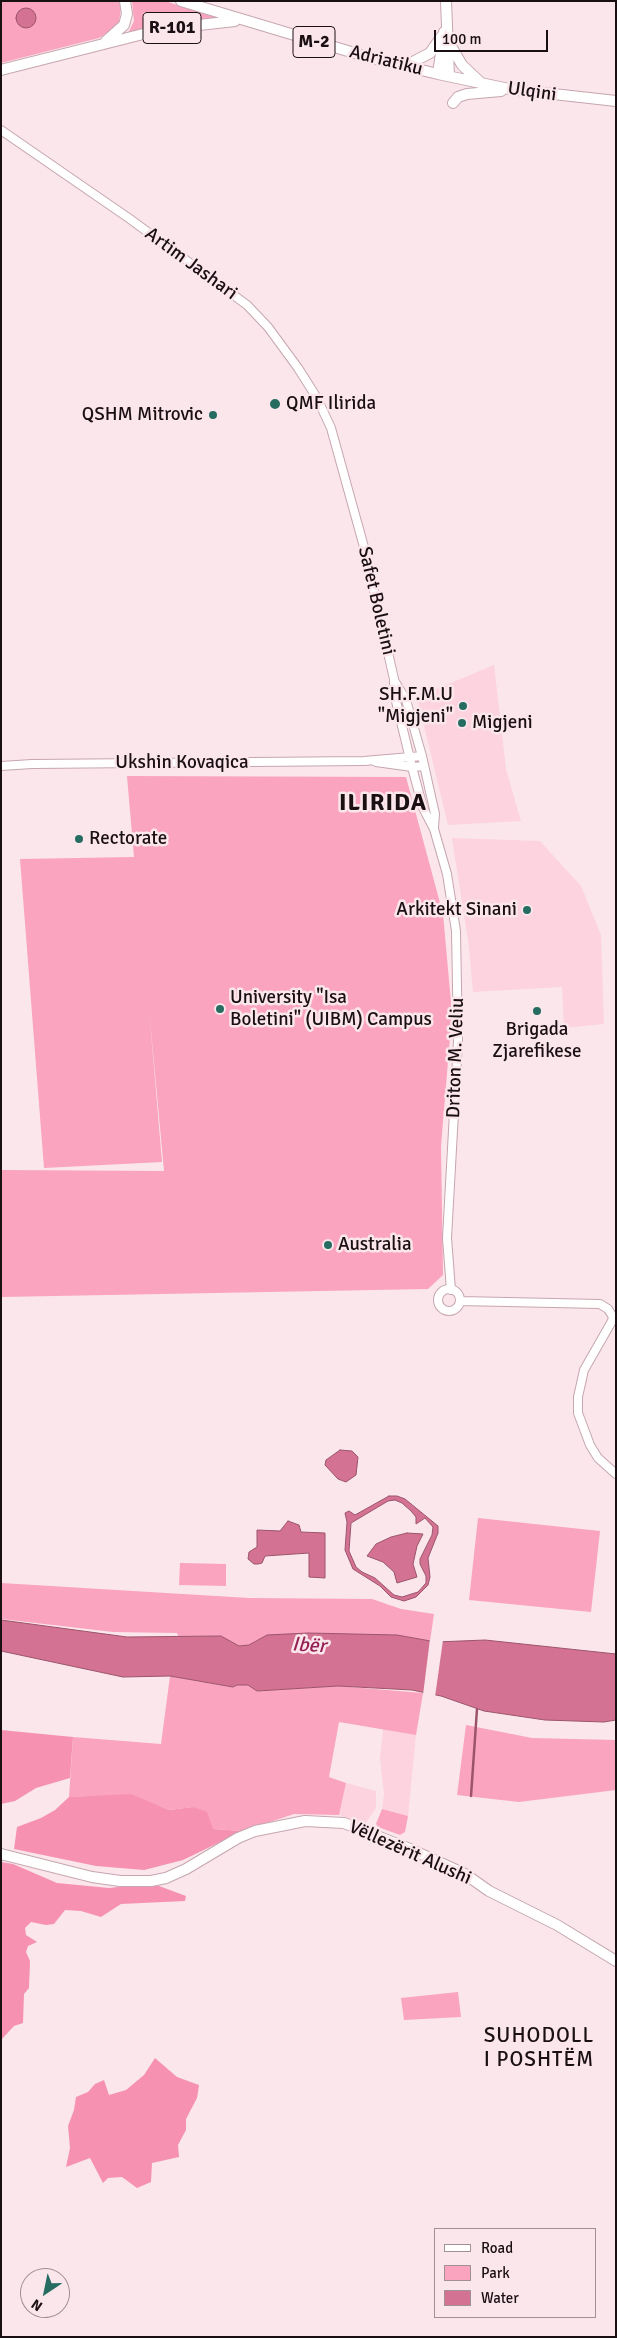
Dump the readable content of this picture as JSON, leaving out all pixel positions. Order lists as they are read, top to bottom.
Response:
{
  "streets": {
    "main road": [
      "R-101",
      "M-2",
      "Adriatiku",
      "Ulqini",
      "Vëllezërit Alushi"
    ],
    "street": [
      "Artim Jashari",
      "Safet Boletini",
      "Ukshin Kovaqica",
      "Driton M. Veliu"
    ]
  },
  "crossings": [
    ["R-101", "Adriatiku"],
    ["Adriatiku", "Ulqini"],
    ["Artim Jashari", "Safet Boletini"],
    ["Safet Boletini", "Ukshin Kovaqica"],
    ["Safet Boletini", "Driton M. Veliu"],
    ["Ukshin Kovaqica", "Driton M. Veliu"]
  ],
  "districts": ["ILIRIDA", "SUHODOLL I POSHTËM"],
  "water": ["Ibër"],
  "places": [
    "QMF Ilirida",
    "QSHM Mitrovic",
    "SH.F.M.U \"Migjeni\"",
    "Migjeni",
    "Rectorate",
    "Arkitekt Sinani",
    "University \"Isa Boletini\" (UIBM) Campus",
    "Brigada Zjarefikese",
    "Australia"
  ],
  "legend": ["Road", "Park", "Water"],
  "scale_bar": "100 m",
  "north": "bottom left"
}
